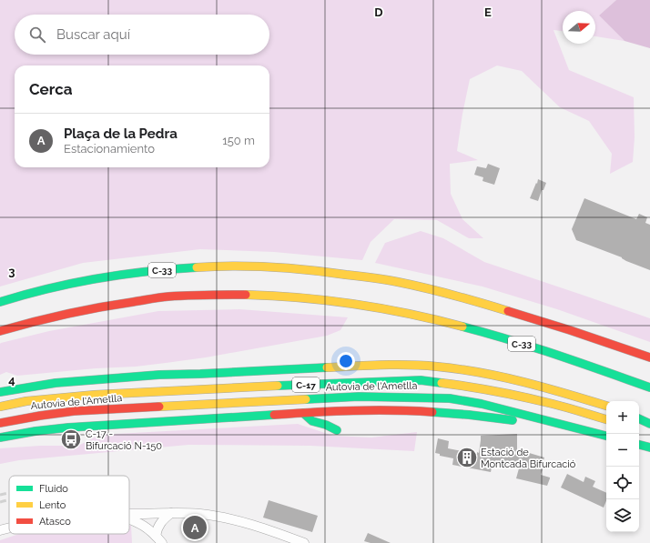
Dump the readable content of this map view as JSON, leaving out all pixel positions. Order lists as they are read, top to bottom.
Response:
{
  "streets": {
    "highway": ["C-33", "C-17", "Autovia de l'Ametlla"]
  },
  "places": {
    "bus stop": ["C-17 - Bifurcació N-150"],
    "building": ["Estació de Montcada Bifurcació"]
  },
  "legend": ["Fluido", "Lento", "Atasco"],
  "north": "right",
  "page": {
    "search": "Buscar aquí",
    "heading": "Cerca",
    "list": [
      {
        "mark": "A",
        "name": "Plaça de la Pedra",
        "note": "Estacionamiento",
        "value": "150 m"
      }
    ],
    "map_buttons": ["+", "−"],
    "pins": "A"
  },
  "grid": {
    "columns": ["D", "E"],
    "rows": ["3", "4"]
  }
}
